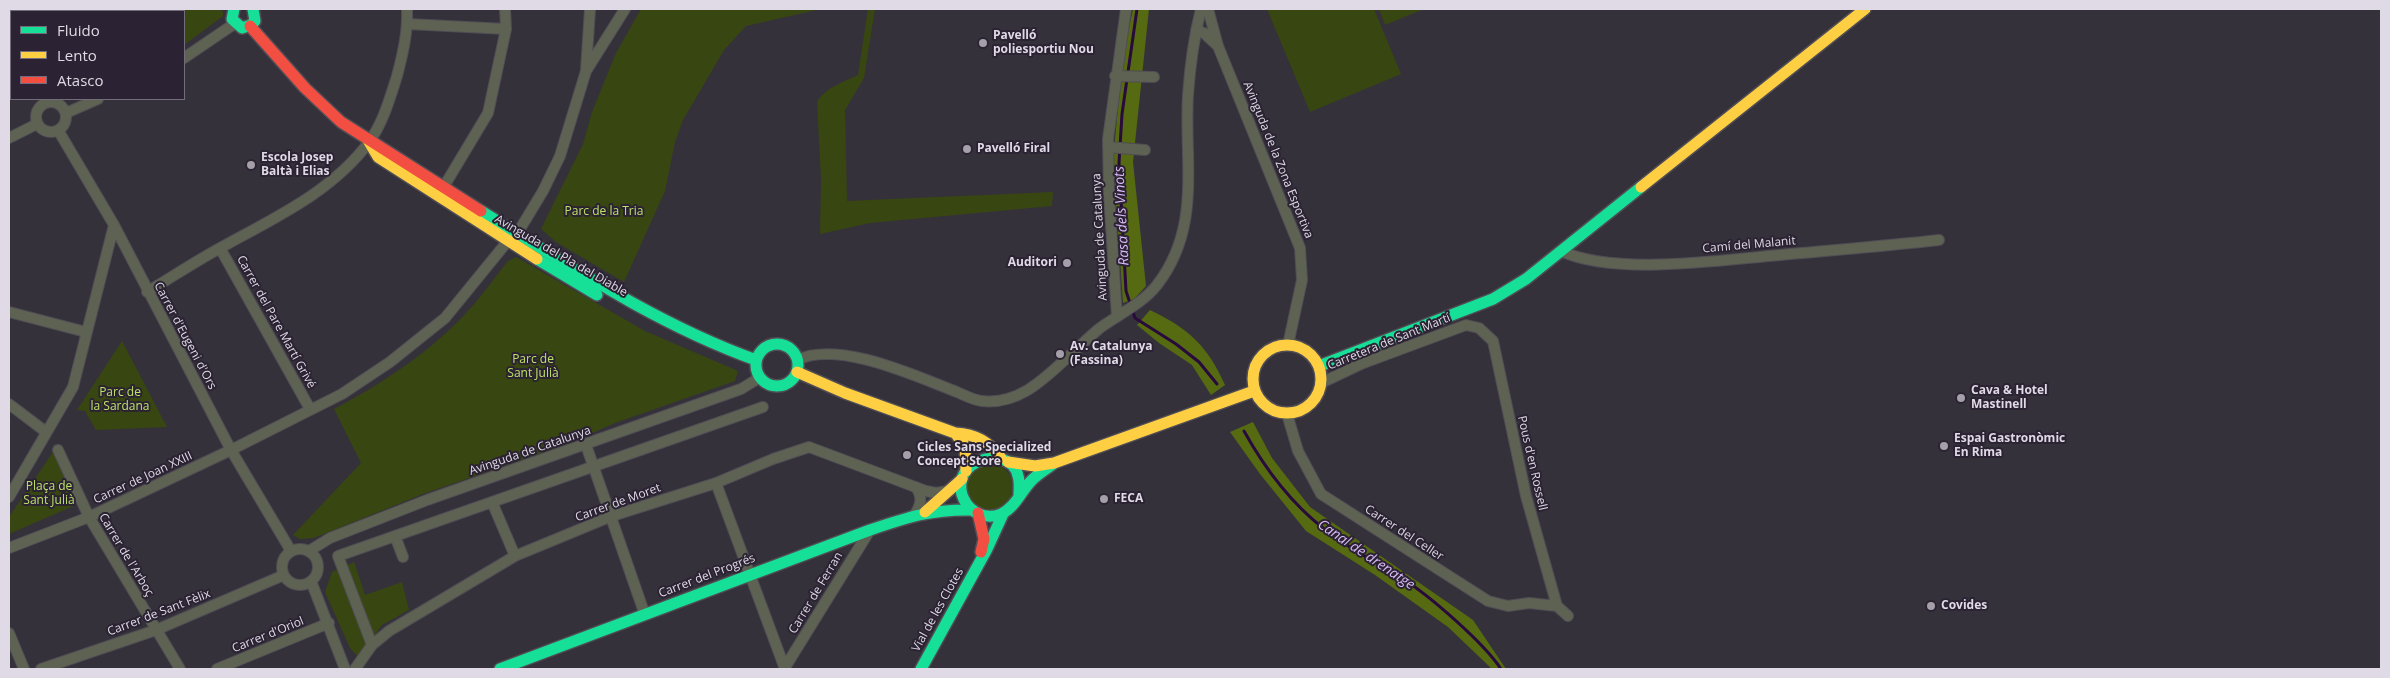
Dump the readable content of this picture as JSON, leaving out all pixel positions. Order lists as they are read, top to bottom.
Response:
{
  "streets": {
    "street": [
      "Avinguda de la Zona Esportiva",
      "Avinguda de Catalunya",
      "Camí del Malanit",
      "Avinguda del Pla del Diable",
      "Carrer del Pare Martí Grivé",
      "Carrer d'Eugeni d'Ors",
      "Carretera de Sant Martí",
      "Pous d'en Rossell",
      "Carrer de Joan XXIII",
      "Carrer de Moret",
      "Carrer del Celler",
      "Carrer de l'Arboç",
      "Carrer del Progrés",
      "Carrer de Ferran",
      "Vial de les Clotes",
      "Carrer de Sant Fèlix",
      "Carrer d'Oriol"
    ]
  },
  "crossings": [
    ["Avinguda de la Zona Esportiva", "Carretera de Sant Martí"],
    ["Avinguda de la Zona Esportiva", "Carrer del Celler"],
    ["Avinguda de Catalunya", "Avinguda del Pla del Diable"],
    ["Avinguda de Catalunya", "Carrer d'Eugeni d'Ors"],
    ["Avinguda de Catalunya", "Carrer de Sant Fèlix"],
    ["Avinguda del Pla del Diable", "Carrer de Joan XXIII"],
    ["Carrer del Pare Martí Grivé", "Carrer de Joan XXIII"],
    ["Carrer d'Eugeni d'Ors", "Carrer de Joan XXIII"],
    ["Carrer d'Eugeni d'Ors", "Carrer de Sant Fèlix"],
    ["Carretera de Sant Martí", "Pous d'en Rossell"],
    ["Carretera de Sant Martí", "Carrer del Celler"],
    ["Pous d'en Rossell", "Carrer del Celler"],
    ["Carrer de Joan XXIII", "Carrer de l'Arboç"],
    ["Carrer de Moret", "Carrer del Progrés"],
    ["Carrer de l'Arboç", "Carrer de Sant Fèlix"],
    ["Carrer del Progrés", "Carrer de Ferran"],
    ["Carrer del Progrés", "Vial de les Clotes"]
  ],
  "water": ["Rasa dels Vinots", "Canal de drenatge"],
  "parks": [
    "Parc de la Tria",
    "Parc de Sant Julià",
    "Parc de la Sardana",
    "Plaça de Sant Julià"
  ],
  "places": [
    "Pavelló poliesportiu Nou",
    "Pavelló Firal",
    "Escola Josep Baltà i Elias",
    "Auditori",
    "Av. Catalunya (Fassina)",
    "Cava & Hotel Mastinell",
    "Espai Gastronòmic En Rima",
    "Cicles Sans Specialized Concept Store",
    "FECA",
    "Covides"
  ],
  "legend": ["Fluido", "Lento", "Atasco"]
}
